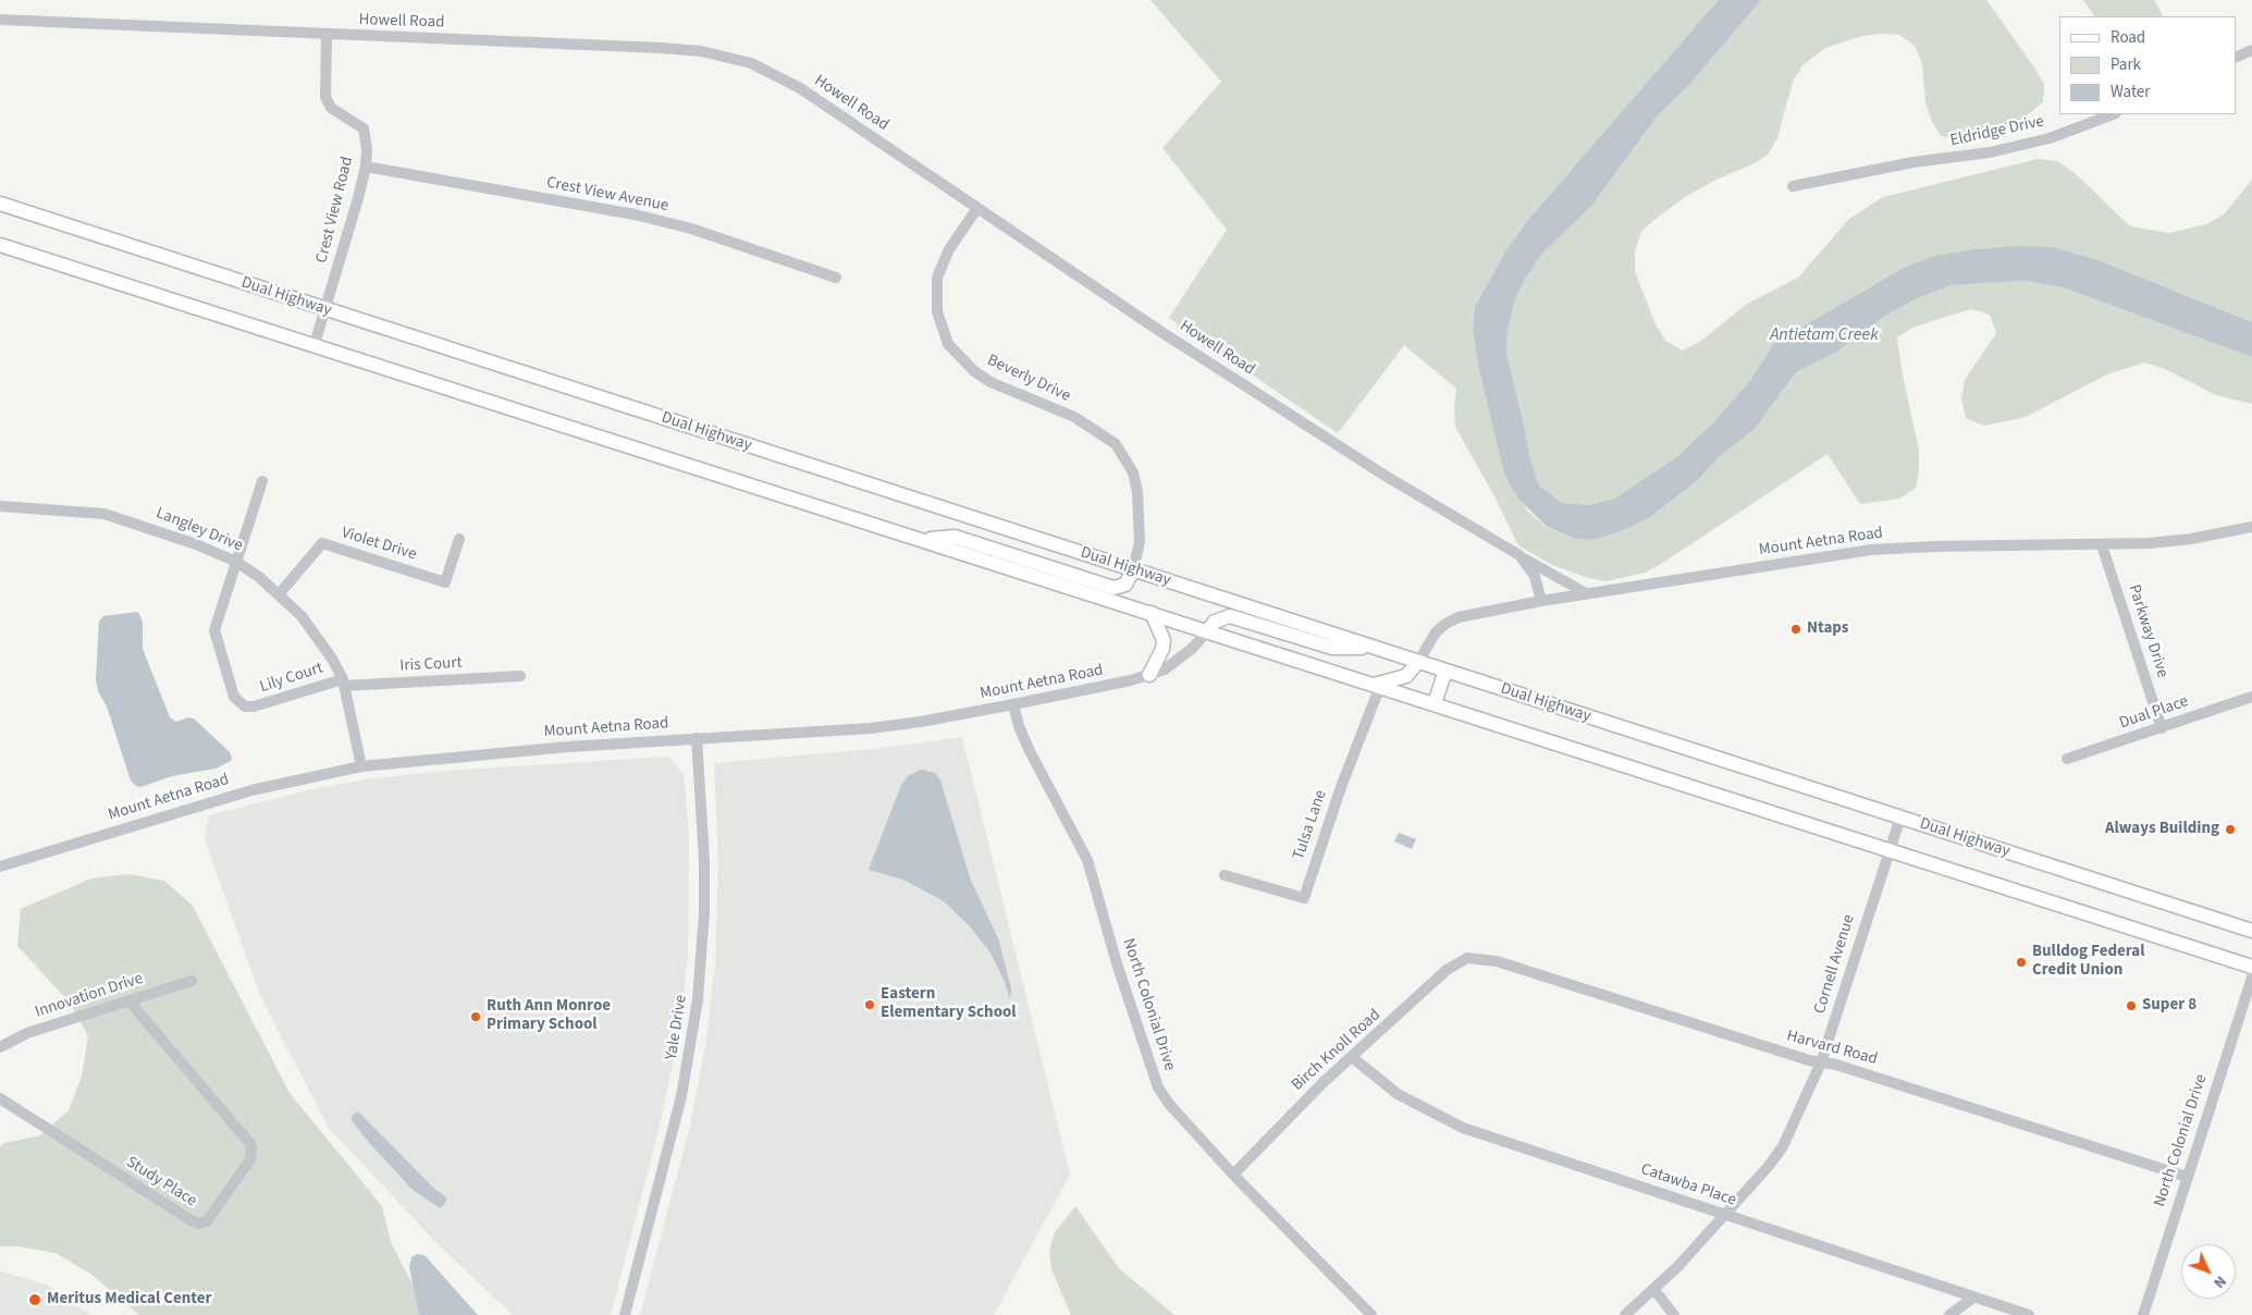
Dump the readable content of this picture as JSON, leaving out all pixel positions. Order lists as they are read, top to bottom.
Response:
{
  "streets": {
    "main road": ["Dual Highway"],
    "street": [
      "Howell Road",
      "Eldridge Drive",
      "Crest View Avenue",
      "Crest View Road",
      "Beverly Drive",
      "Langley Drive",
      "Mount Aetna Road",
      "Violet Drive",
      "Parkway Drive",
      "Iris Court",
      "Lily Court",
      "Dual Place",
      "Tulsa Lane",
      "Cornell Avenue",
      "Innovation Drive",
      "North Colonial Drive",
      "Yale Drive",
      "Harvard Road",
      "Birch Knoll Road",
      "Study Place",
      "Catawba Place"
    ]
  },
  "crossings": [
    ["Howell Road", "Crest View Road"],
    ["Howell Road", "Beverly Drive"],
    ["Howell Road", "Mount Aetna Road"],
    ["Crest View Avenue", "Crest View Road"],
    ["Crest View Road", "Dual Highway"],
    ["Dual Highway", "Beverly Drive"],
    ["Dual Highway", "Mount Aetna Road"],
    ["Dual Highway", "Cornell Avenue"],
    ["Langley Drive", "Mount Aetna Road"],
    ["Langley Drive", "Violet Drive"],
    ["Langley Drive", "Iris Court"],
    ["Langley Drive", "Lily Court"],
    ["Mount Aetna Road", "Parkway Drive"],
    ["Mount Aetna Road", "North Colonial Drive"],
    ["Mount Aetna Road", "Yale Drive"],
    ["Parkway Drive", "Dual Place"],
    ["Iris Court", "Lily Court"],
    ["Cornell Avenue", "Harvard Road"],
    ["Cornell Avenue", "Catawba Place"],
    ["Innovation Drive", "Study Place"],
    ["North Colonial Drive", "Harvard Road"],
    ["North Colonial Drive", "Birch Knoll Road"],
    ["Harvard Road", "Birch Knoll Road"],
    ["Birch Knoll Road", "Catawba Place"]
  ],
  "water": ["Antietam Creek"],
  "places": [
    "Ntaps",
    "Always Building",
    "Bulldog Federal Credit Union",
    "Eastern Elementary School",
    "Super 8",
    "Ruth Ann Monroe Primary School",
    "Meritus Medical Center"
  ],
  "legend": ["Road", "Park", "Water"],
  "north": "bottom right"
}
